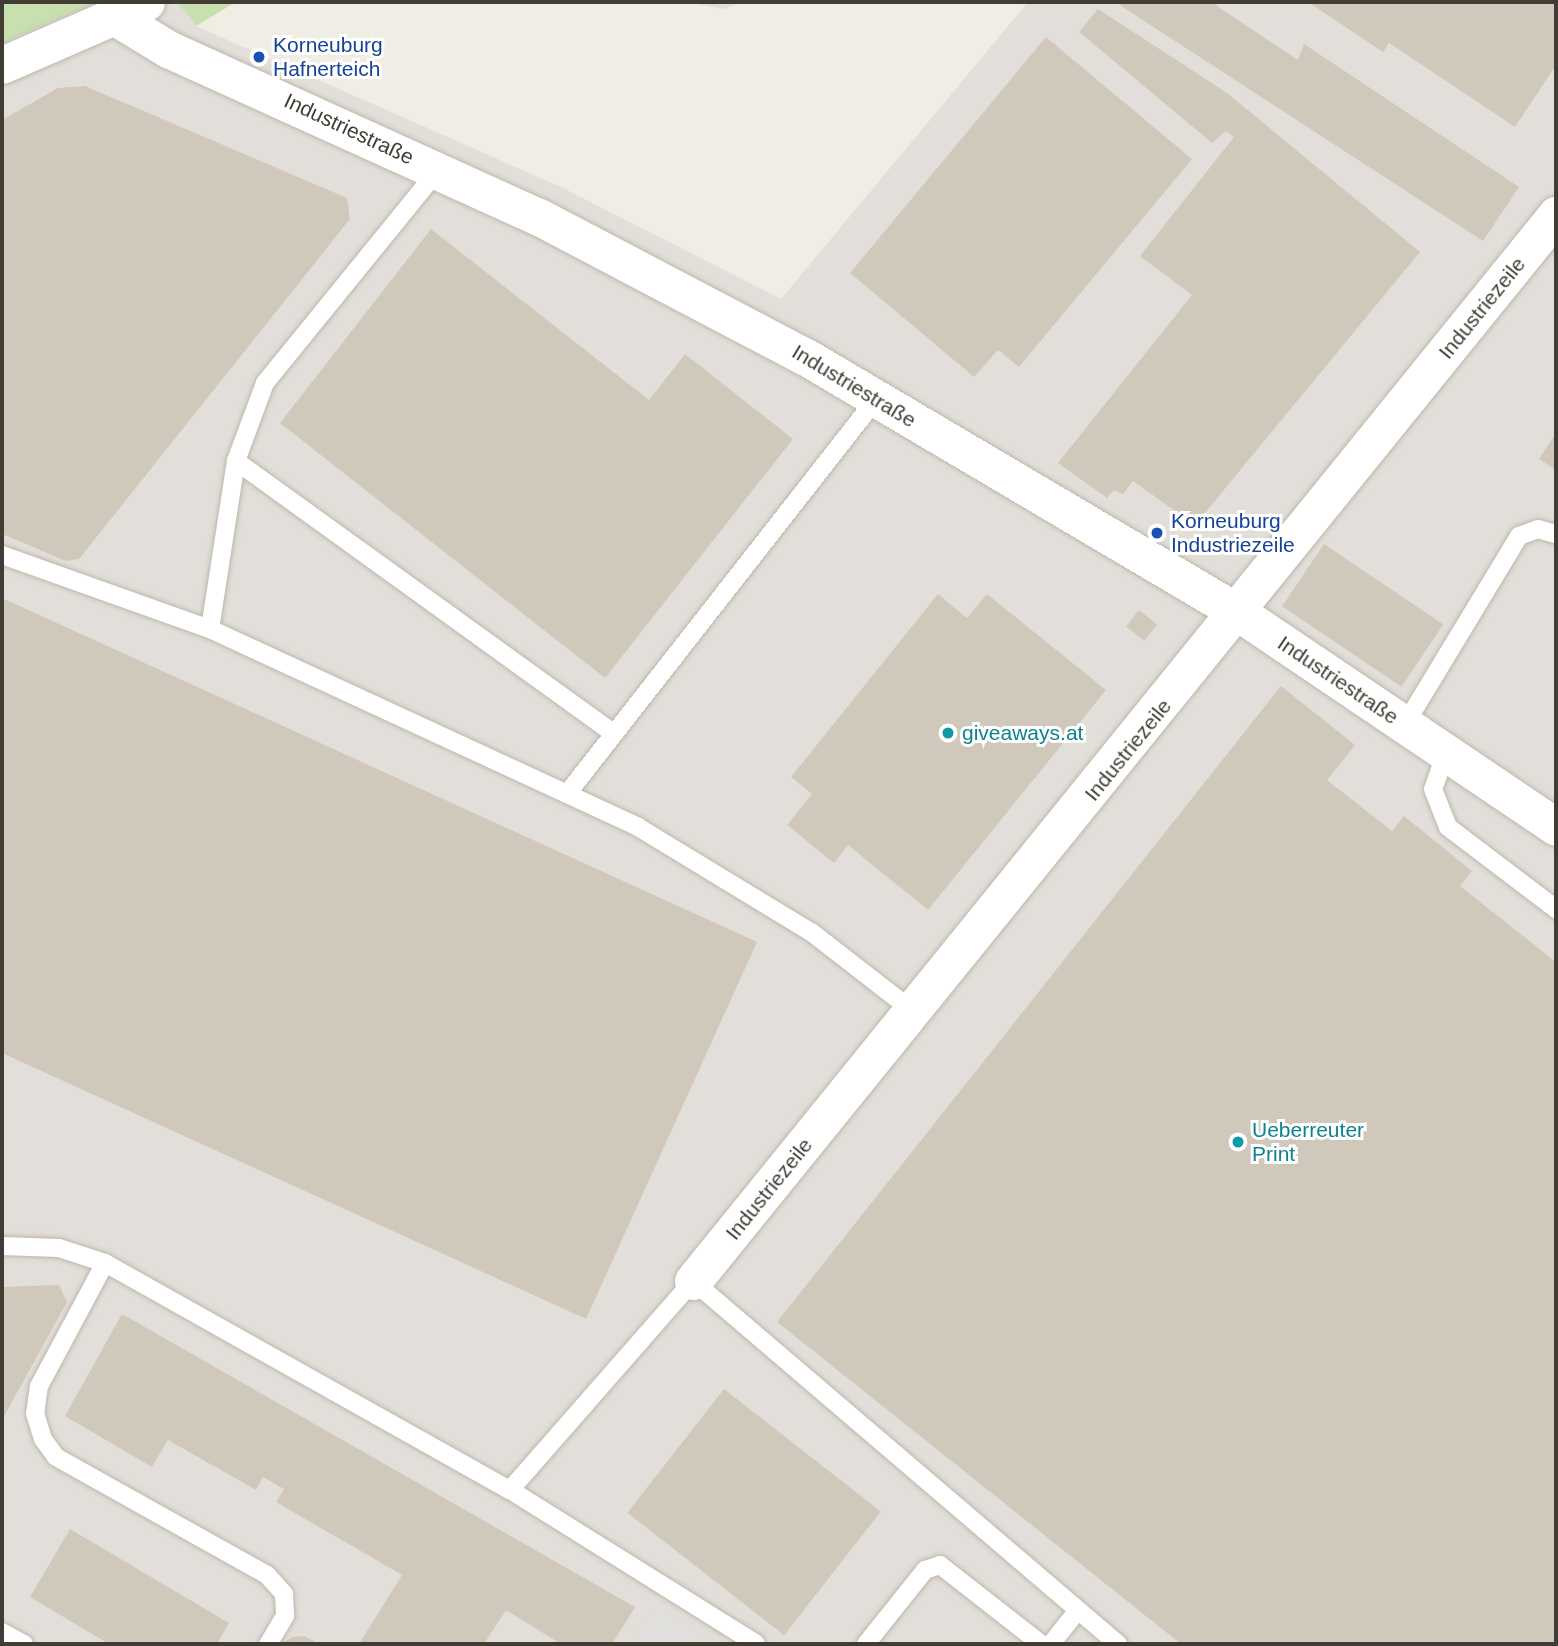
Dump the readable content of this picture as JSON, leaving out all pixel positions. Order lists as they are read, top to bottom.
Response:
{
  "streets": {
    "street": ["Industriestraße", "Industriezeile"]
  },
  "crossings": [
    ["Industriestraße", "Industriezeile"]
  ],
  "places": [
    "Korneuburg Hafnerteich",
    "Korneuburg Industriezeile",
    "giveaways.at",
    "Ueberreuter Print"
  ]
}
